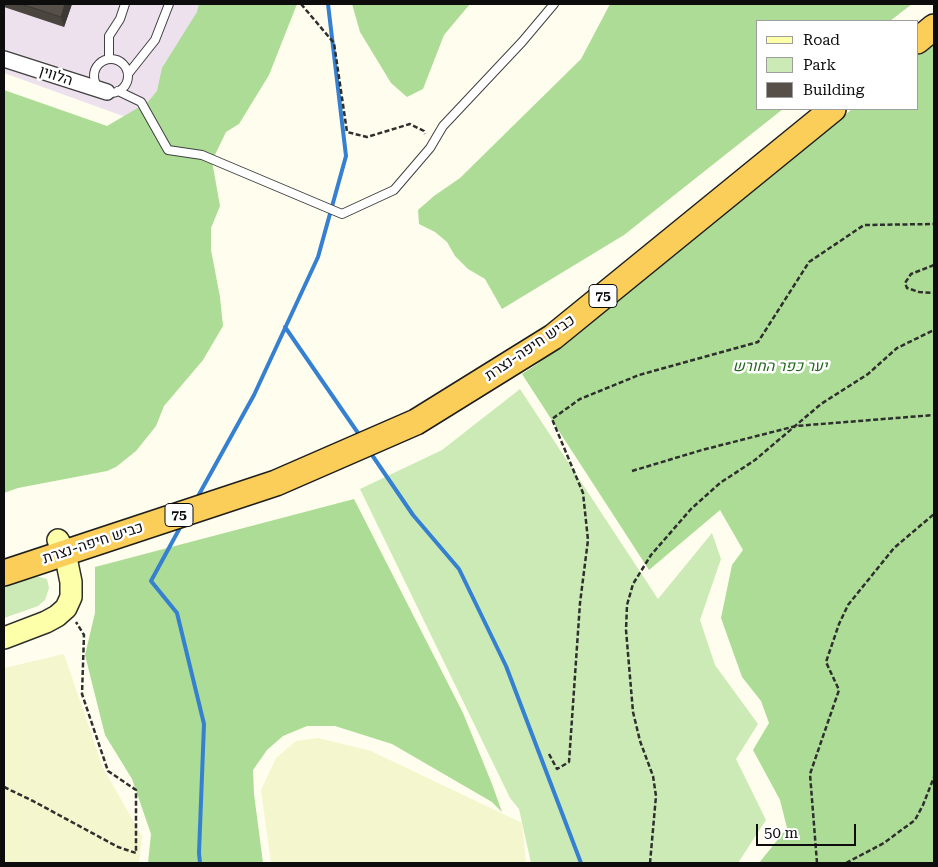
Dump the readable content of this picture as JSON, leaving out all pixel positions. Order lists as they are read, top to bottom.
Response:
{
  "streets": {
    "highway": ["75", "כביש חיפה-נצרת"],
    "street": ["הלווין"]
  },
  "parks": ["יער כפר החורש"],
  "legend": ["Road", "Park", "Building"],
  "scale_bar": "50 m"
}
